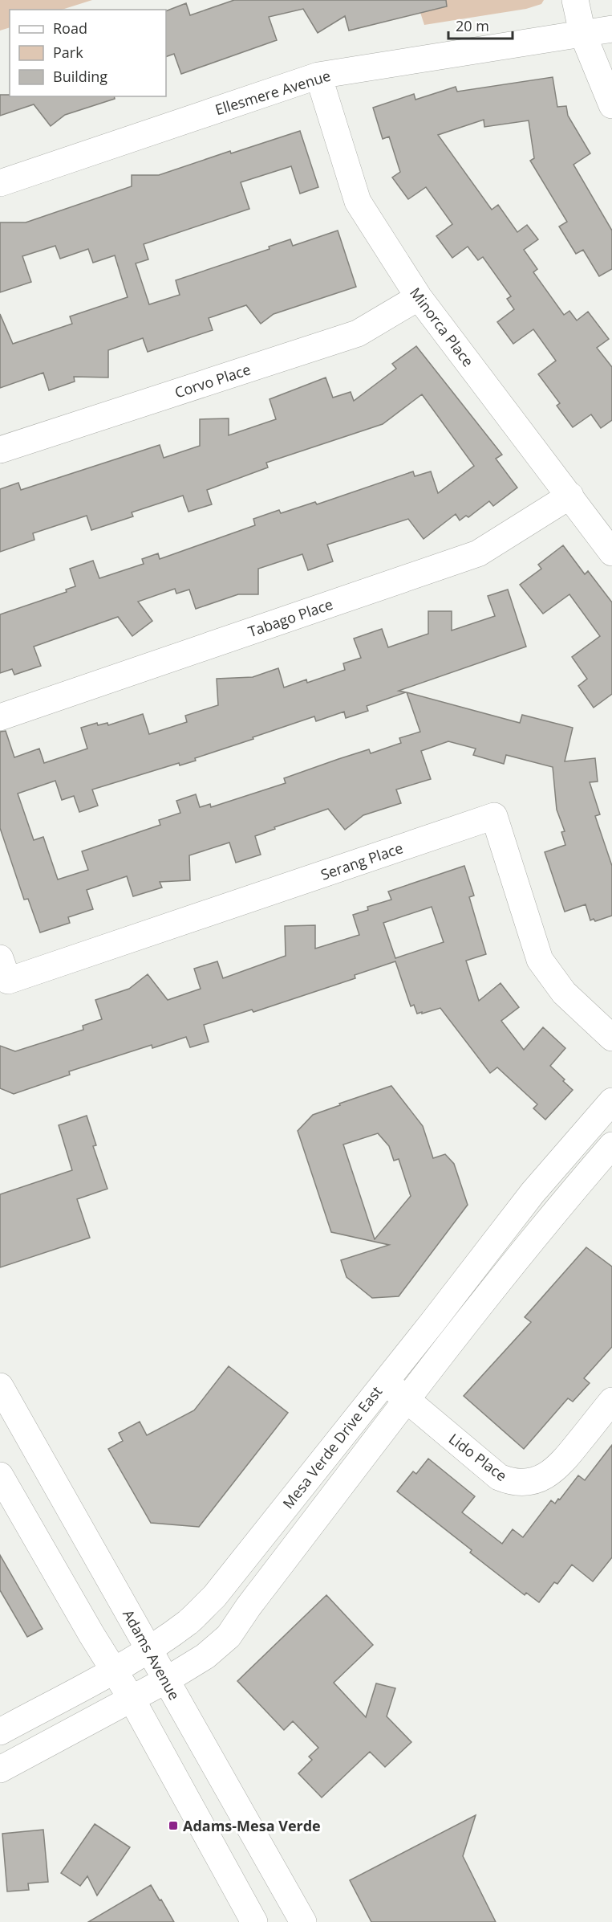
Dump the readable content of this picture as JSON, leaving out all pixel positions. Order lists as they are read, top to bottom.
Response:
{
  "streets": {
    "street": [
      "Ellesmere Avenue",
      "Minorca Place",
      "Corvo Place",
      "Tabago Place",
      "Serang Place",
      "Mesa Verde Drive East",
      "Lido Place",
      "Adams Avenue"
    ]
  },
  "crossings": [
    ["Ellesmere Avenue", "Minorca Place"],
    ["Minorca Place", "Corvo Place"],
    ["Minorca Place", "Tabago Place"],
    ["Mesa Verde Drive East", "Lido Place"],
    ["Mesa Verde Drive East", "Adams Avenue"]
  ],
  "places": {
    "transit": ["Adams-Mesa Verde"]
  },
  "legend": ["Road", "Park", "Building"],
  "scale_bar": "20 m"
}
